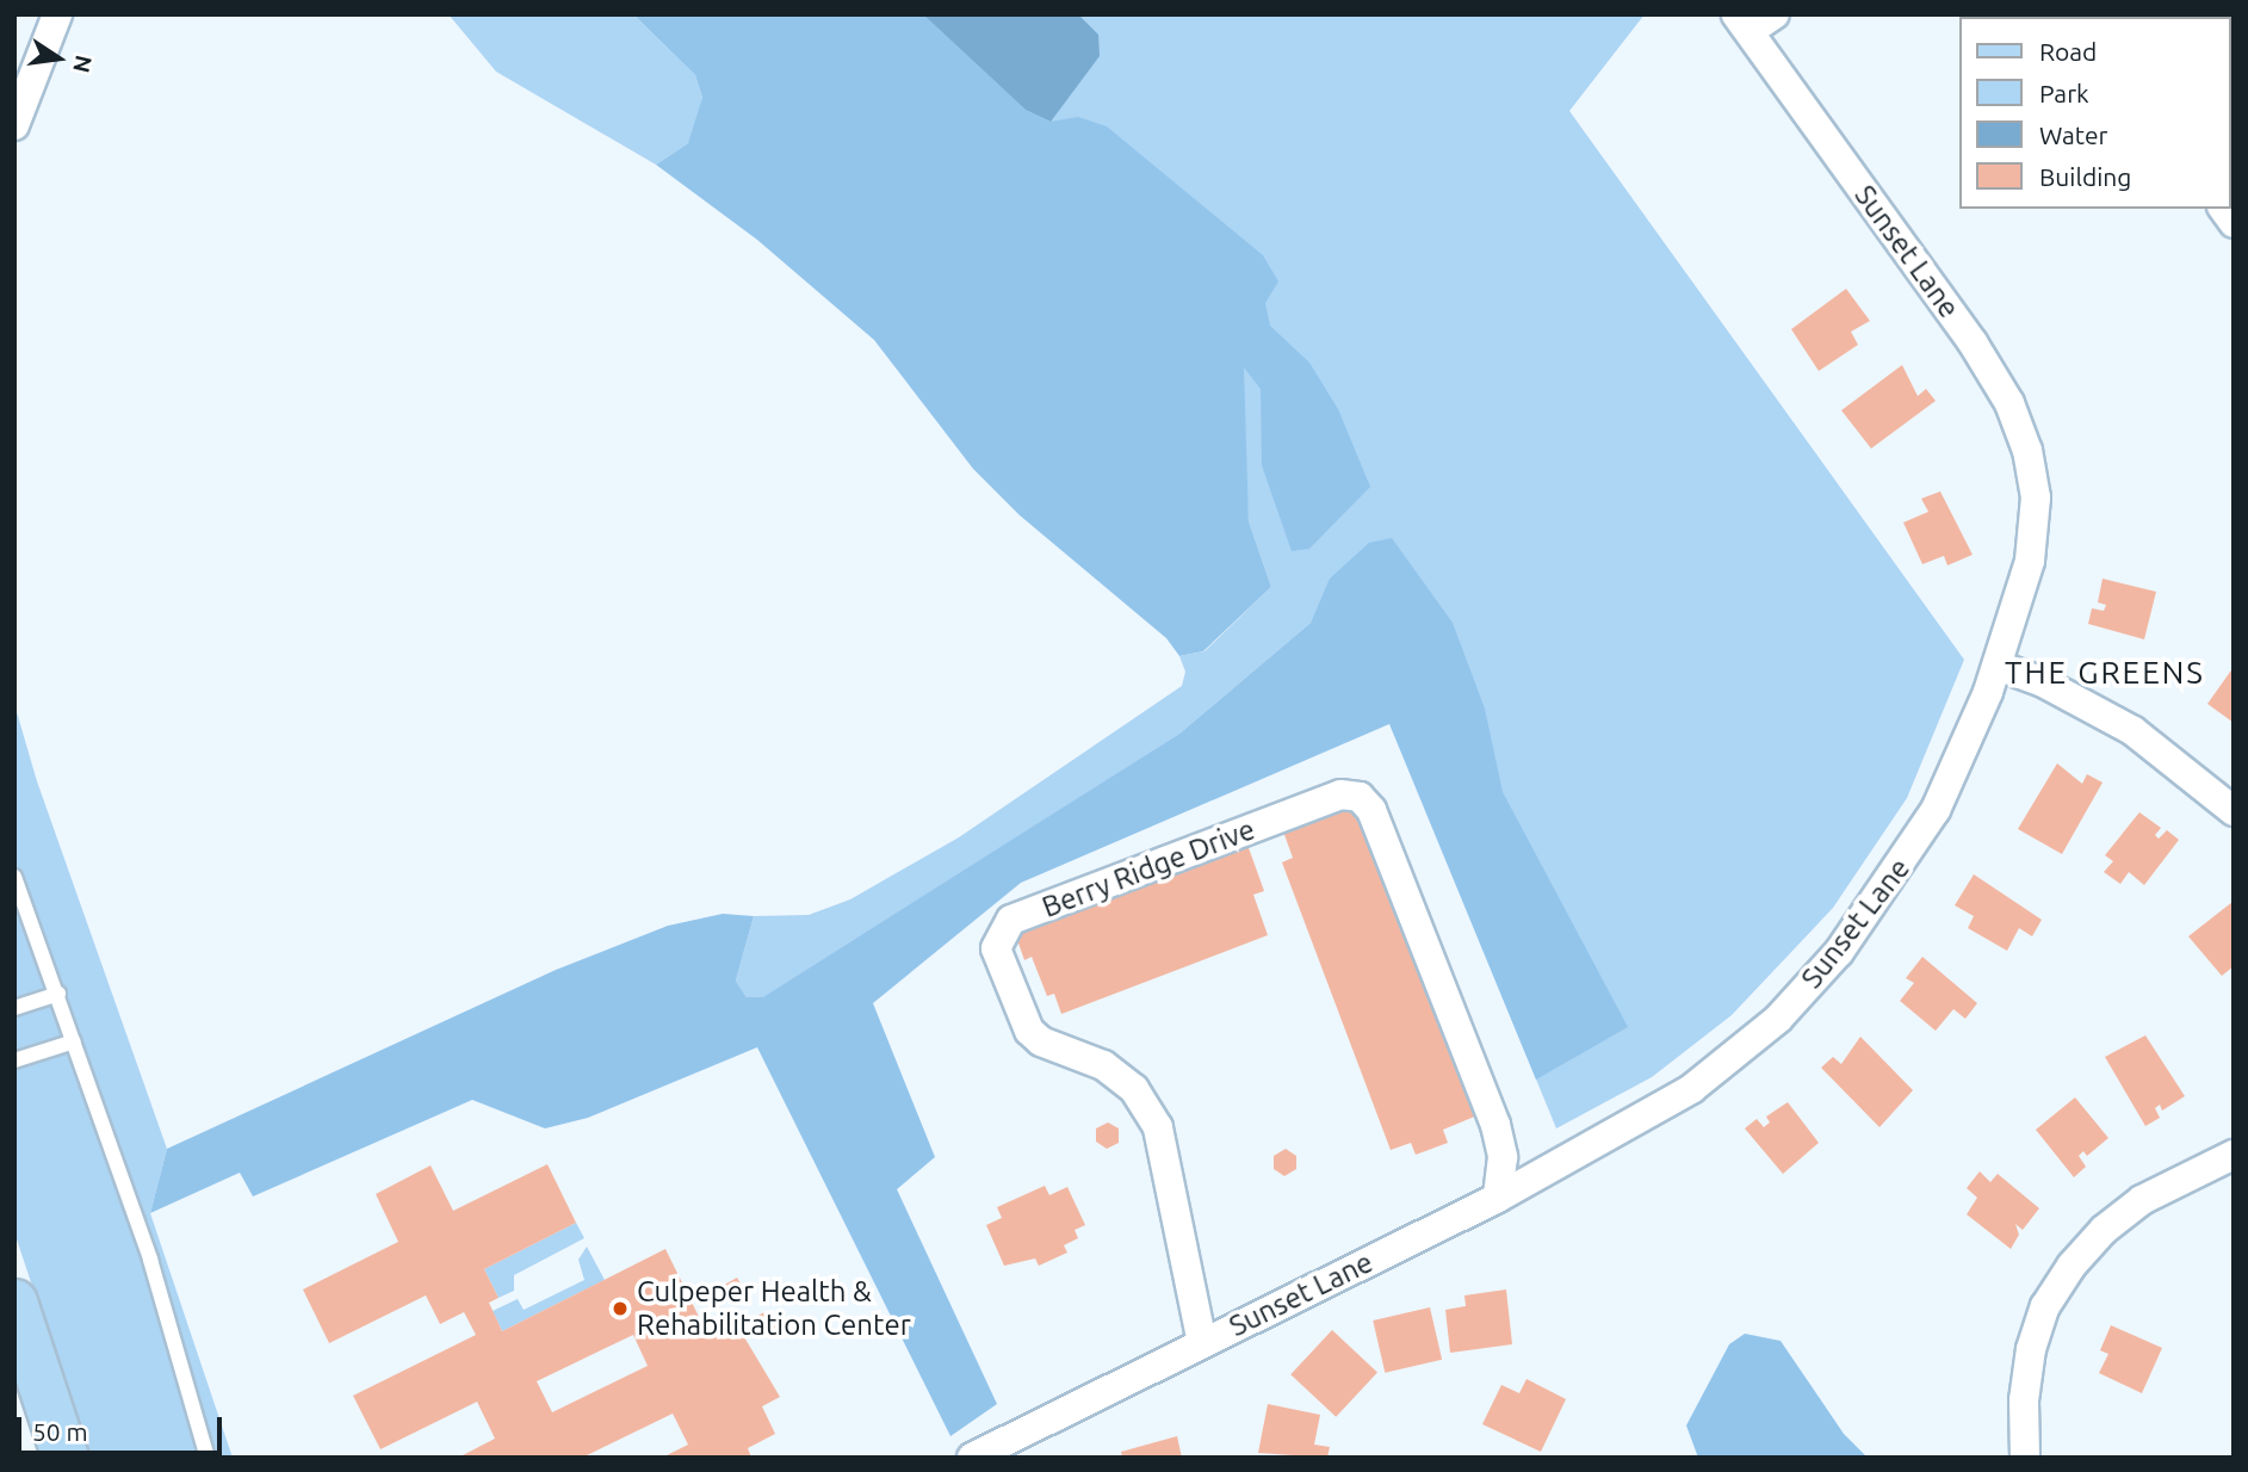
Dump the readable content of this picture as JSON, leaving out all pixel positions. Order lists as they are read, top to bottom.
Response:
{
  "streets": {
    "street": ["Sunset Lane", "Berry Ridge Drive"]
  },
  "crossings": [
    ["Sunset Lane", "Berry Ridge Drive"]
  ],
  "districts": ["THE GREENS"],
  "places": ["Culpeper Health & Rehabilitation Center"],
  "legend": [
    "Road",
    "Park",
    "Water",
    "Building"
  ],
  "scale_bar": "50 m",
  "north": "right"
}
